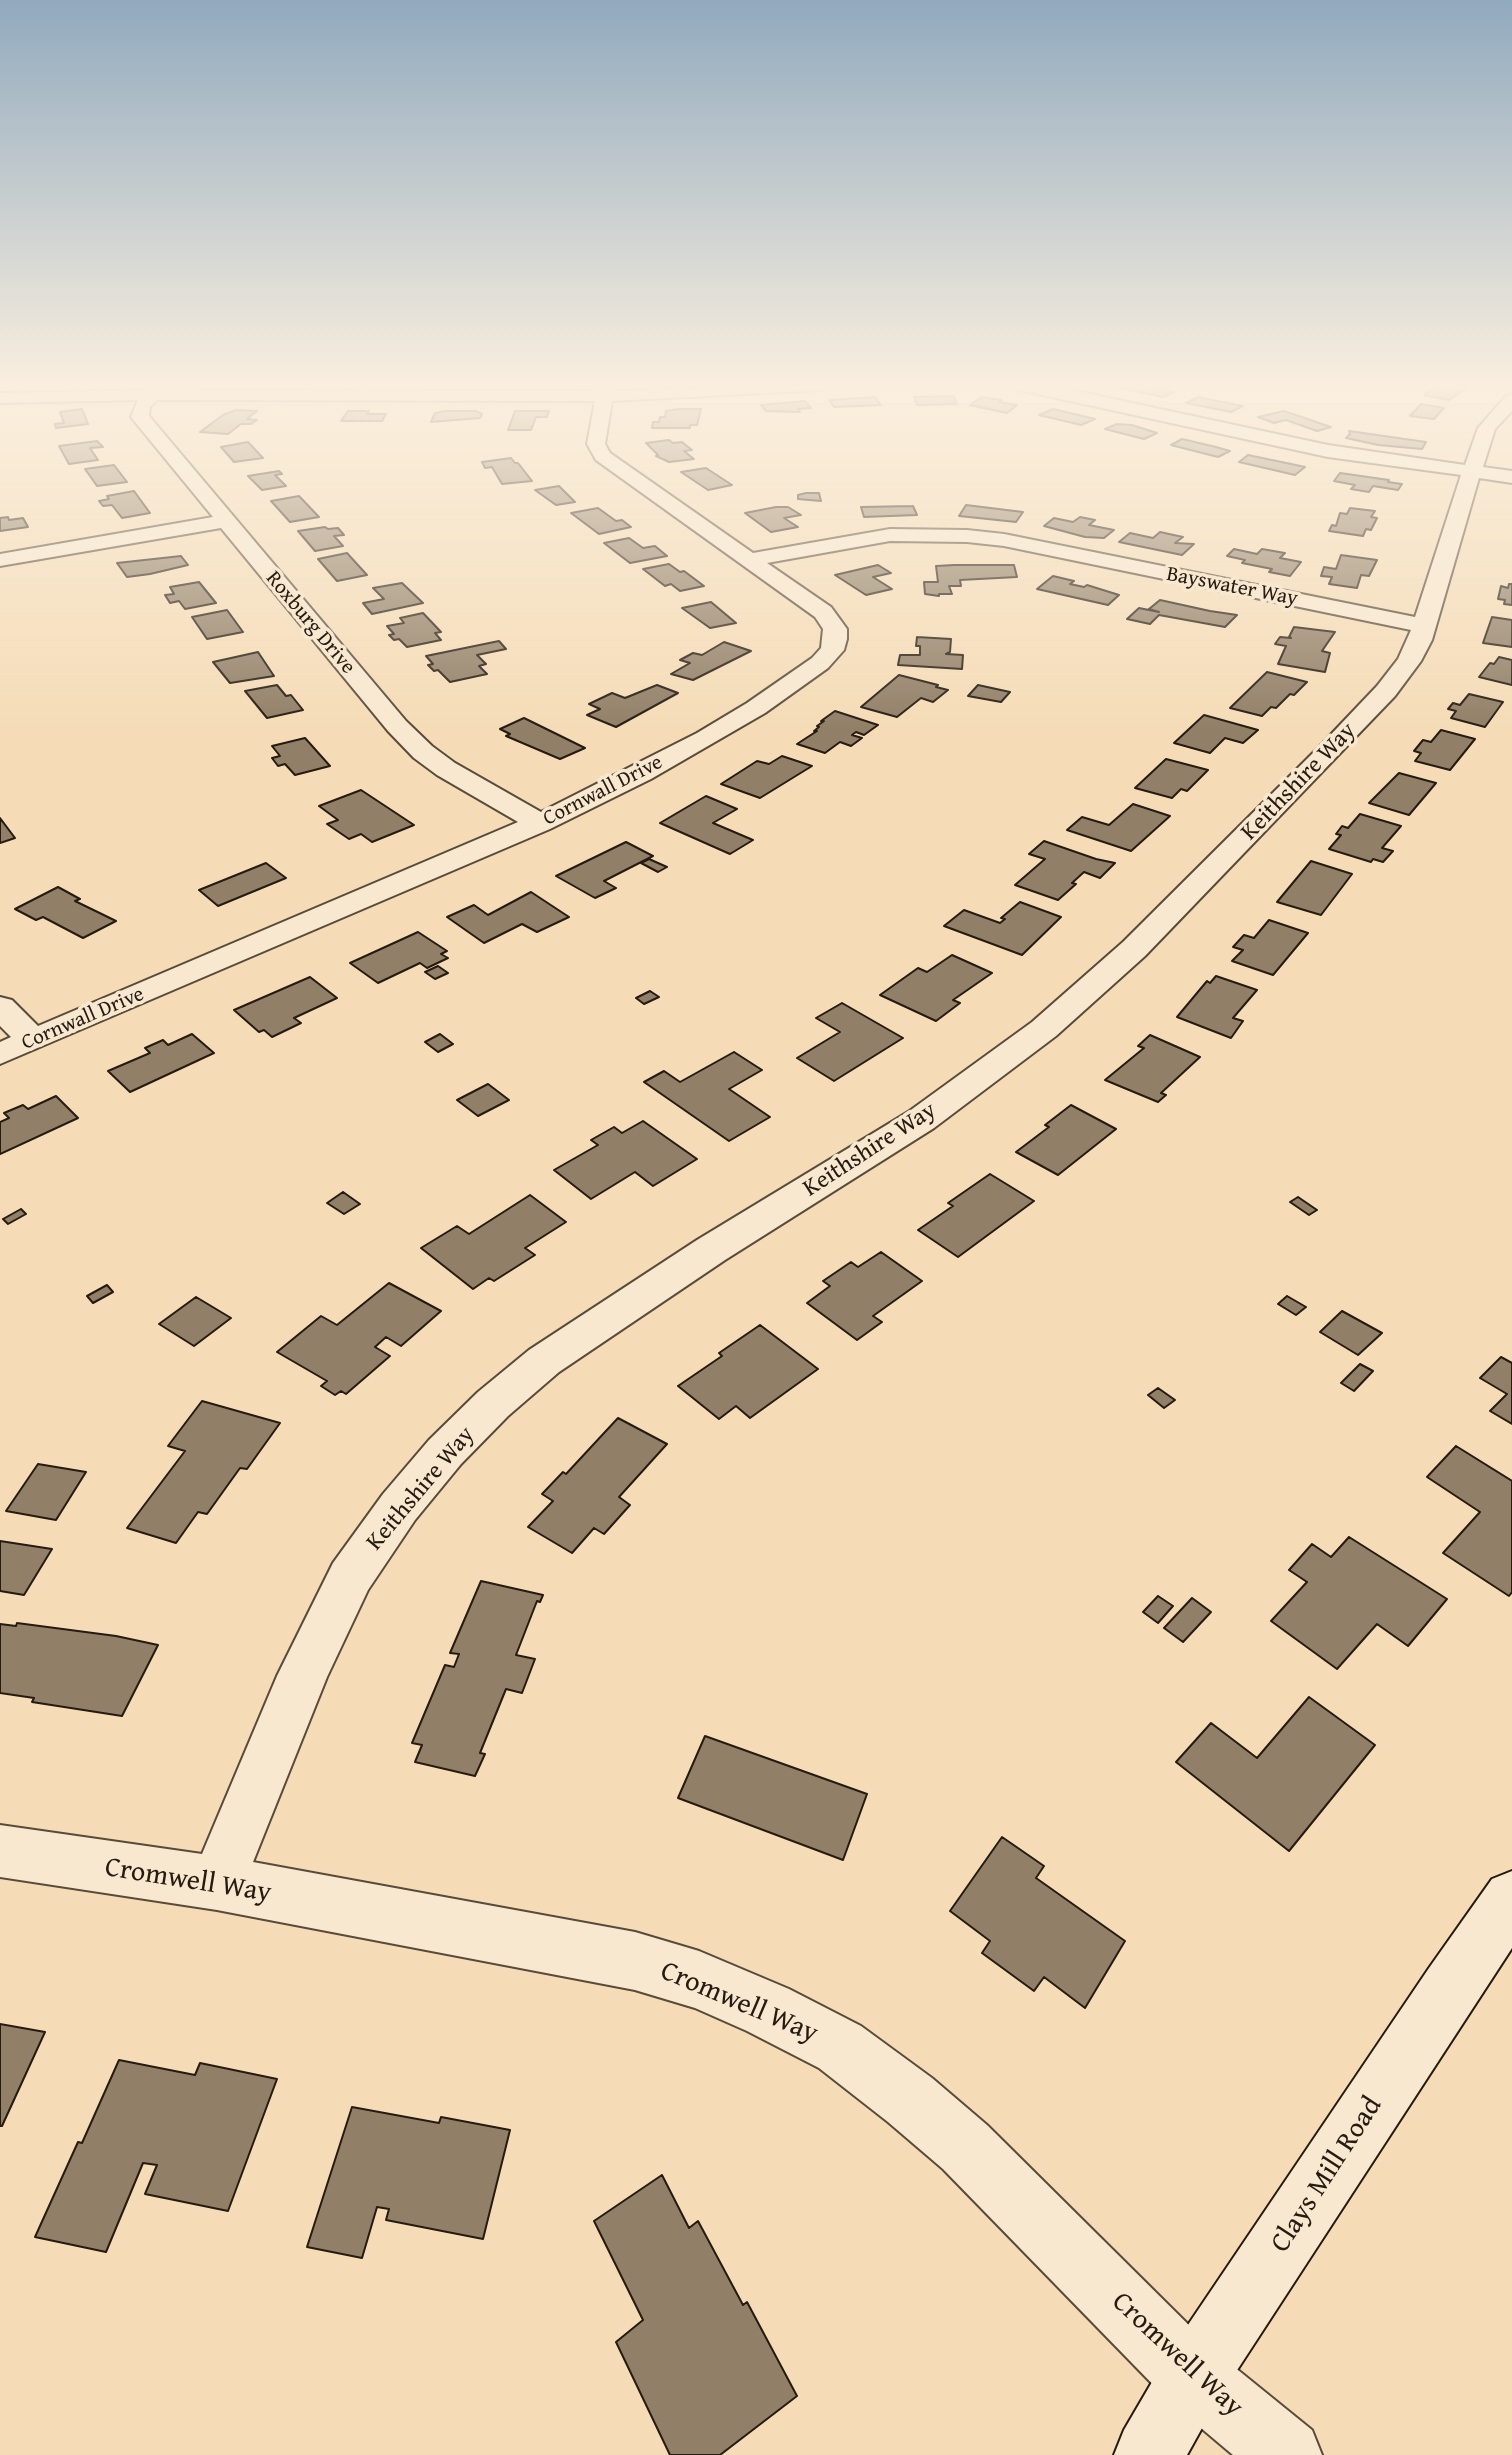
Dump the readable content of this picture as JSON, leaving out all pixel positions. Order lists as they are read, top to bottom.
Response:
{
  "streets": {
    "street": [
      "Bayswater Way",
      "Roxburg Drive",
      "Keithshire Way",
      "Cornwall Drive",
      "Cromwell Way",
      "Clays Mill Road"
    ]
  },
  "crossings": [
    ["Bayswater Way", "Keithshire Way"],
    ["Bayswater Way", "Cornwall Drive"],
    ["Roxburg Drive", "Cornwall Drive"],
    ["Keithshire Way", "Cromwell Way"],
    ["Cromwell Way", "Clays Mill Road"]
  ]
}
